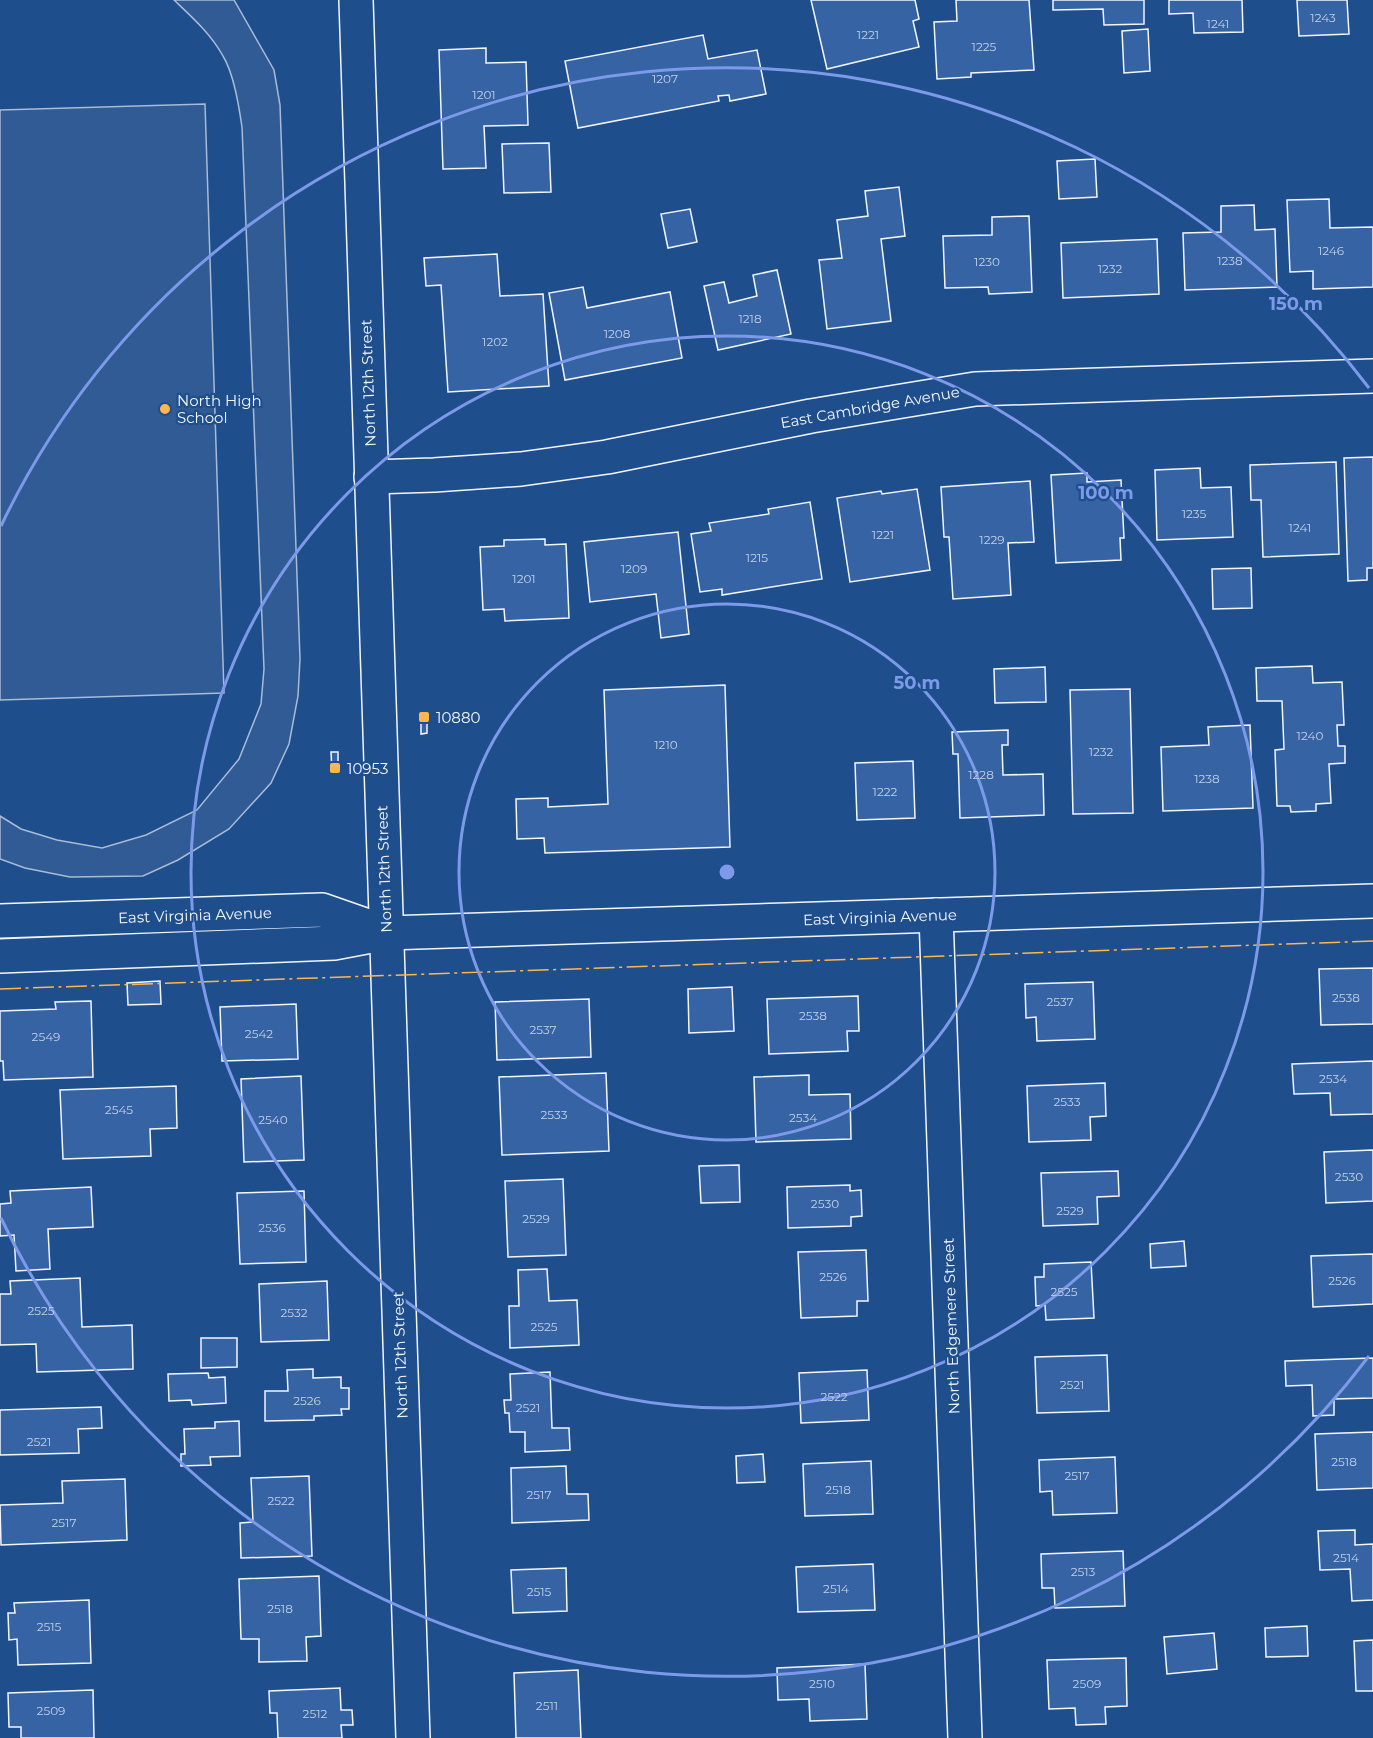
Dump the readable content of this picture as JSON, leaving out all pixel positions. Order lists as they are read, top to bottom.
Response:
{
  "streets": {
    "street": [
      "North 12th Street",
      "East Cambridge Avenue",
      "East Virginia Avenue",
      "North Edgemere Street"
    ]
  },
  "crossings": [
    ["North 12th Street", "East Cambridge Avenue"],
    ["North 12th Street", "East Virginia Avenue"],
    ["East Virginia Avenue", "North Edgemere Street"]
  ],
  "places": {
    "other": ["North High School"],
    "transit": ["10880", "10953"]
  },
  "house_numbers": [
    "1243",
    "1241",
    "1221",
    "1225",
    "1207",
    "1201",
    "1246",
    "1238",
    "1230",
    "1232",
    "1218",
    "1208",
    "1202",
    "1235",
    "1241",
    "1221",
    "1229",
    "1215",
    "1209",
    "1201",
    "1240",
    "1210",
    "1232",
    "1228",
    "1238",
    "1222",
    "2538",
    "2537",
    "2538",
    "2537",
    "2542",
    "2549",
    "2534",
    "2533",
    "2545",
    "2533",
    "2534",
    "2540",
    "2530",
    "2530",
    "2529",
    "2529",
    "2536",
    "2526",
    "2526",
    "2525",
    "2525",
    "2532",
    "2525",
    "2521",
    "2522",
    "2526",
    "2521",
    "2521",
    "2518",
    "2517",
    "2518",
    "2517",
    "2522",
    "2517",
    "2514",
    "2513",
    "2514",
    "2515",
    "2518",
    "2515",
    "2510",
    "2509",
    "2511",
    "2509",
    "2512"
  ],
  "rings": ["150 m", "100 m", "50 m"]
}
